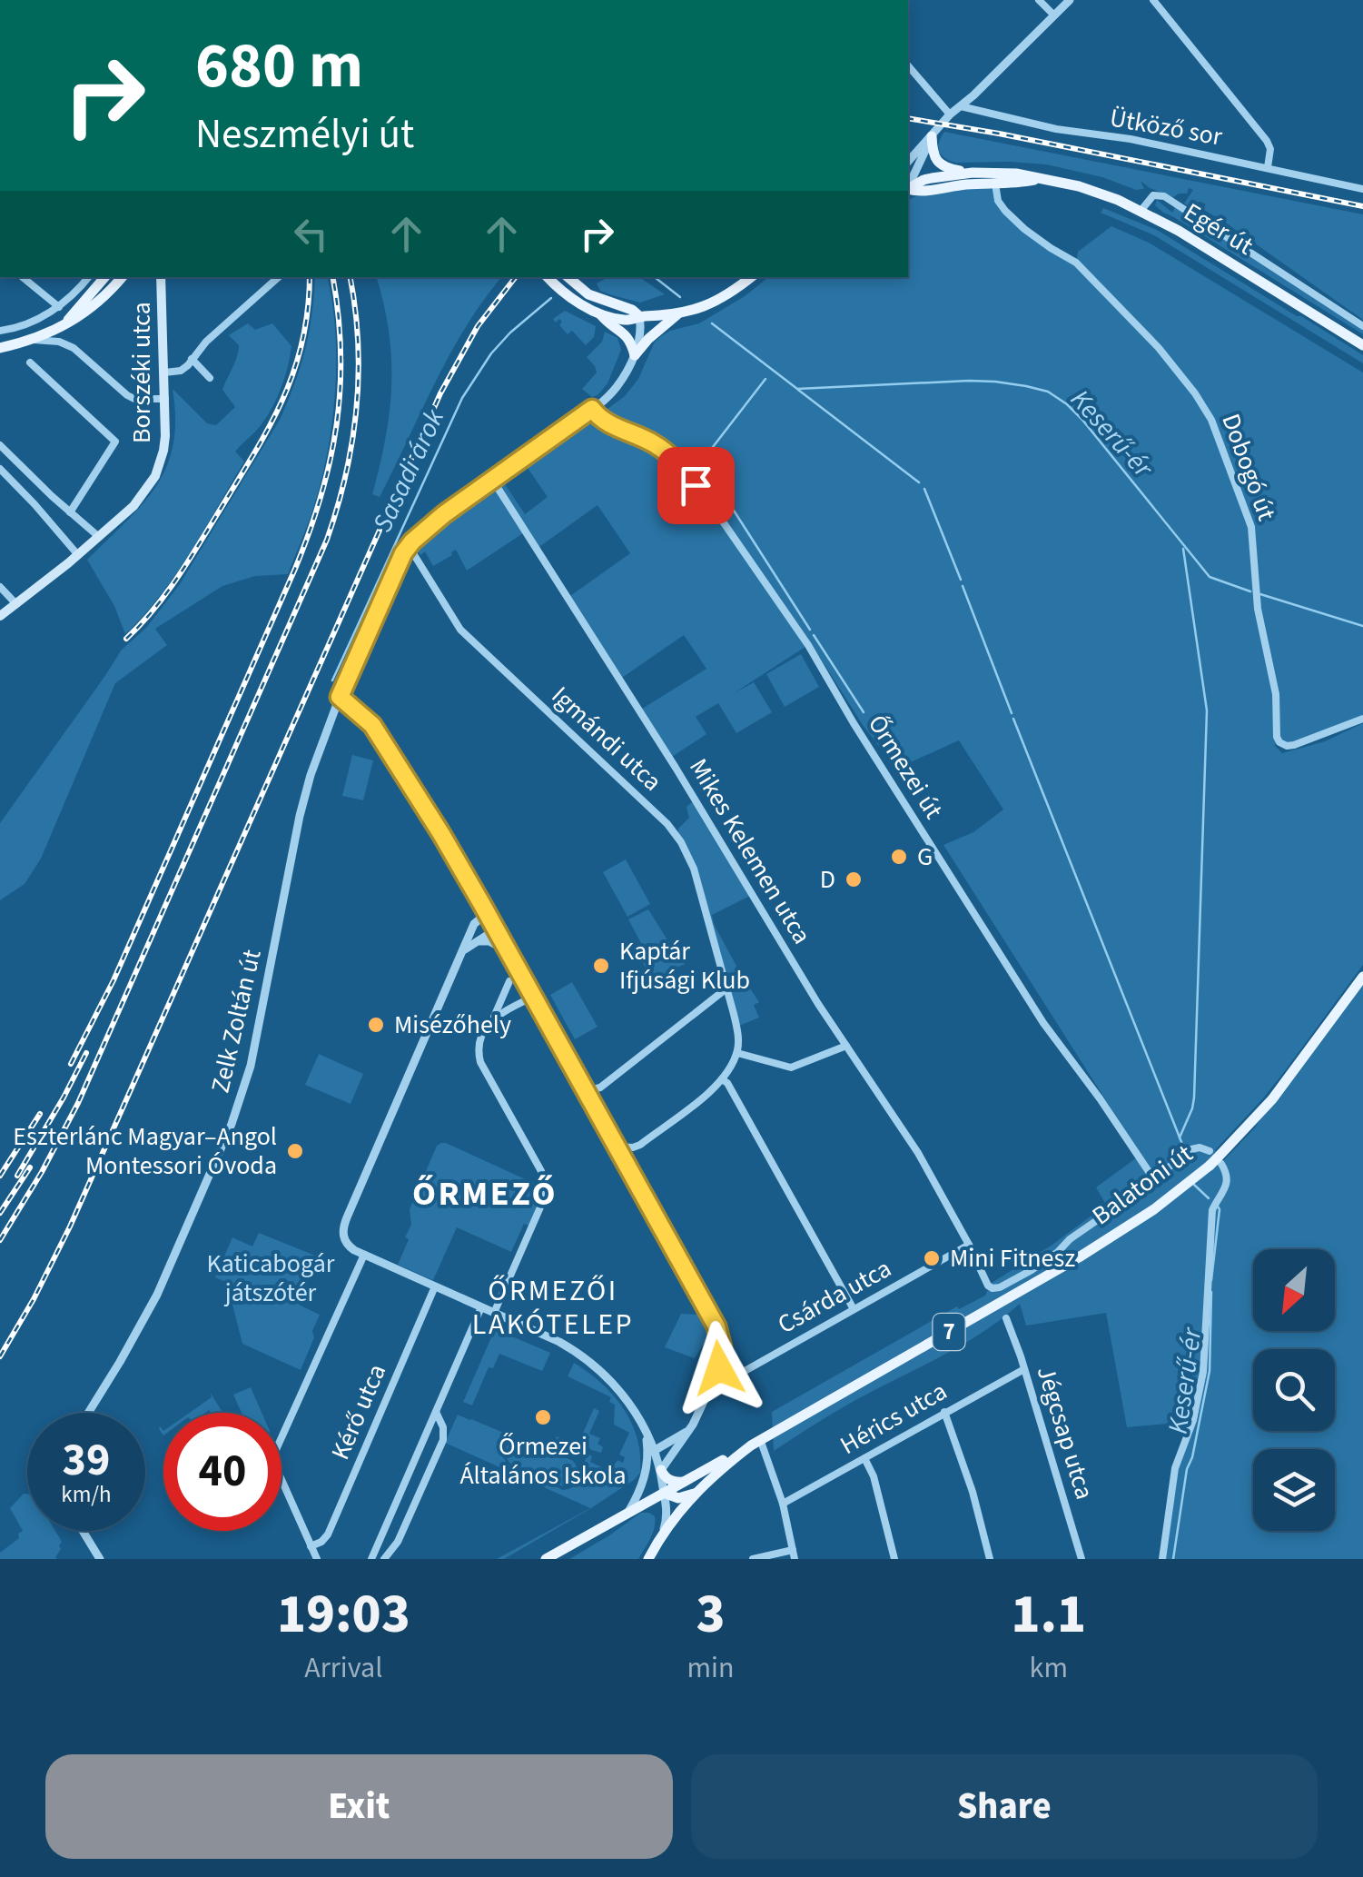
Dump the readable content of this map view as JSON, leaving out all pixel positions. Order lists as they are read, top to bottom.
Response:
{
  "streets": {
    "main road": [
      "Egér út",
      "Borszéki utca",
      "Balatoni út",
      "7"
    ],
    "street": [
      "Ütköző sor",
      "Dobogó út",
      "Igmándi utca",
      "Őrmezei út",
      "Mikes Kelemen utca",
      "Zelk Zoltán út",
      "Csárda utca",
      "Kérő utca",
      "Hérics utca",
      "Jégcsap utca"
    ]
  },
  "crossings": [
    ["Egér út", "Dobogó út"],
    ["Igmándi utca", "Zelk Zoltán út"],
    ["Mikes Kelemen utca", "Csárda utca"],
    ["Balatoni út", "7"],
    ["Hérics utca", "Jégcsap utca"]
  ],
  "districts": ["ŐRMEZŐ", "ŐRMEZŐI LAKÓTELEP"],
  "water": ["Keserű-ér", "Sasadi árok"],
  "parks": ["Katicabogár játszótér"],
  "places": [
    "G",
    "D",
    "Kaptár Ifjúsági Klub",
    "Misézőhely",
    "Eszterlánc Magyar–Angol Montessori Óvoda",
    "Mini Fitnesz",
    "Őrmezei Általános Iskola"
  ],
  "north": "bottom left",
  "page": {
    "turn": ["680 m", "Neszmélyi út"],
    "speed": "39 km/h",
    "limit": "40",
    "eta": [
      "19:03",
      "Arrival",
      "3",
      "min",
      "1.1",
      "km"
    ],
    "buttons": ["Exit", "Share"]
  }
}
